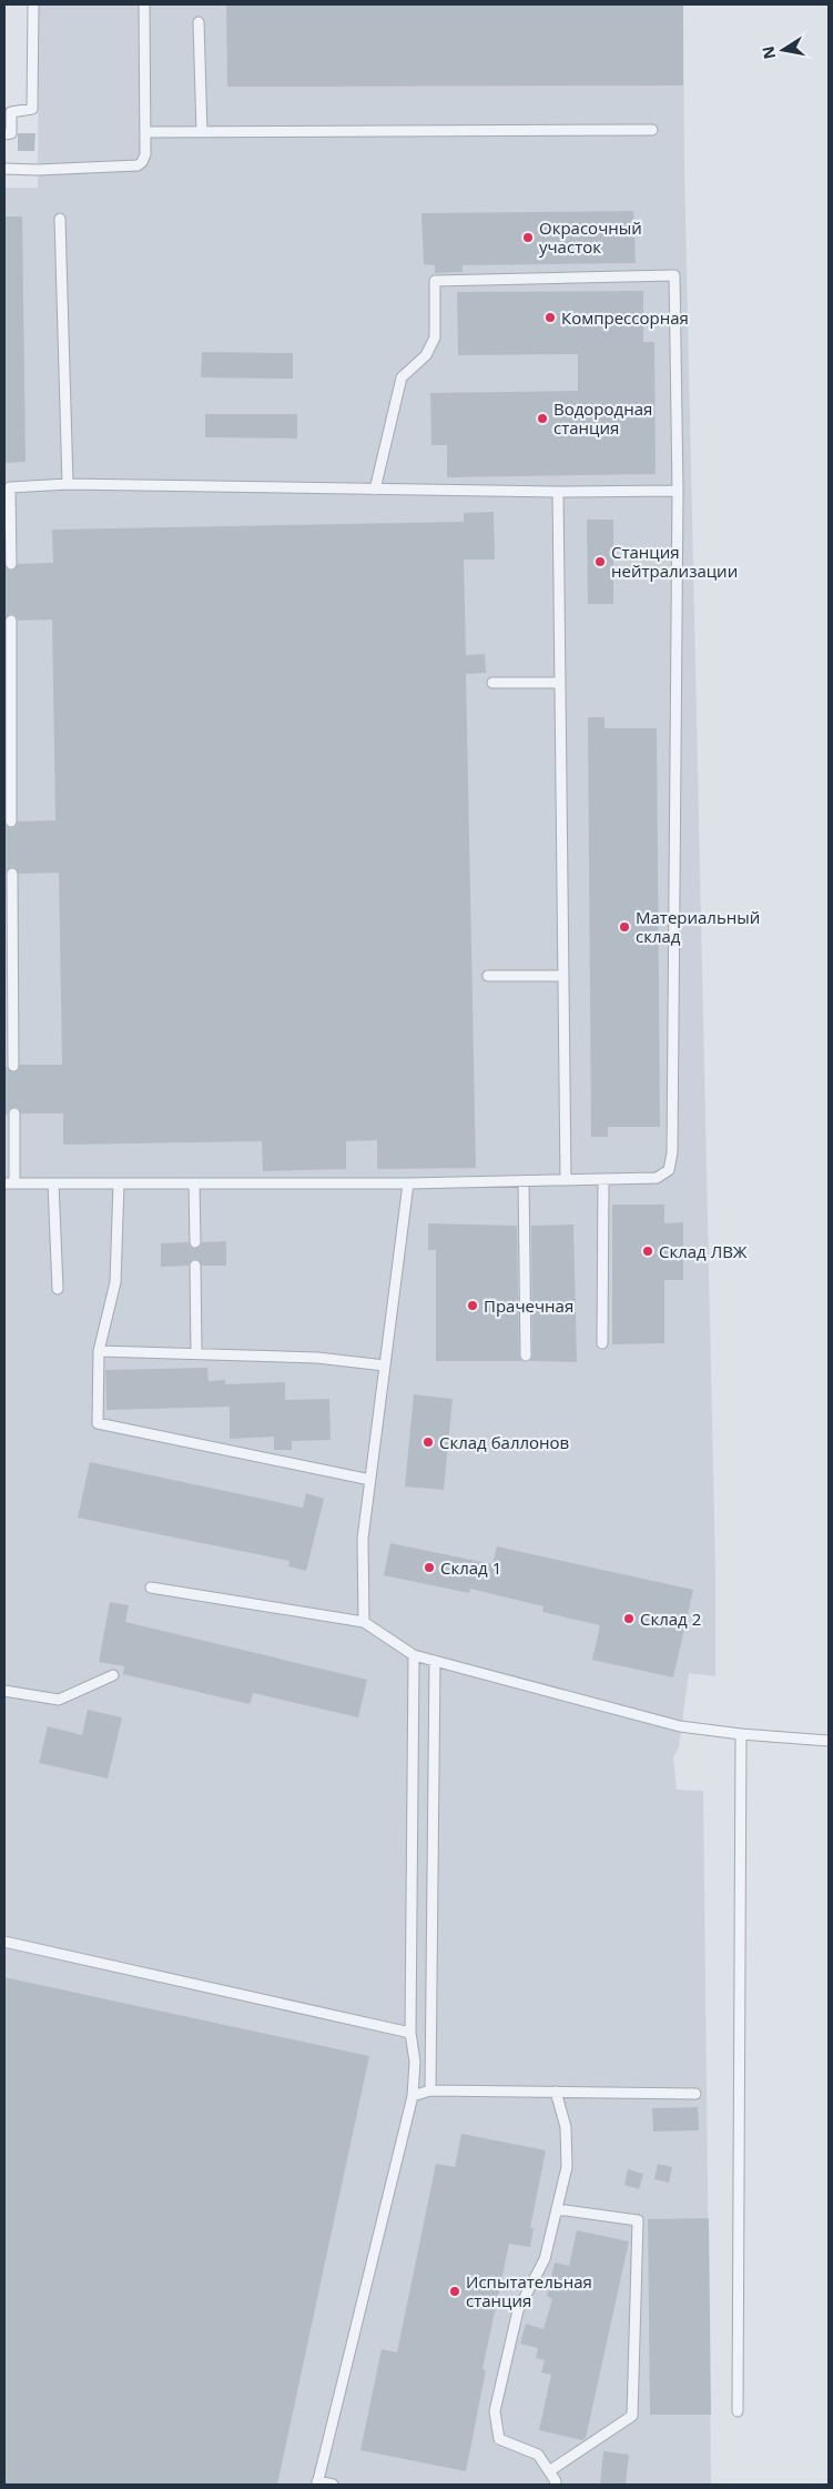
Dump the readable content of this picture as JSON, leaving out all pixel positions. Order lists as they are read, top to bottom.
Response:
{
  "places": [
    "Окрасочный участок",
    "Компрессорная",
    "Водородная станция",
    "Станция нейтрализации",
    "Материальный склад",
    "Склад ЛВЖ",
    "Прачечная",
    "Склад баллонов",
    "Склад 1",
    "Склад 2",
    "Испытательная станция"
  ],
  "north": "left"
}
